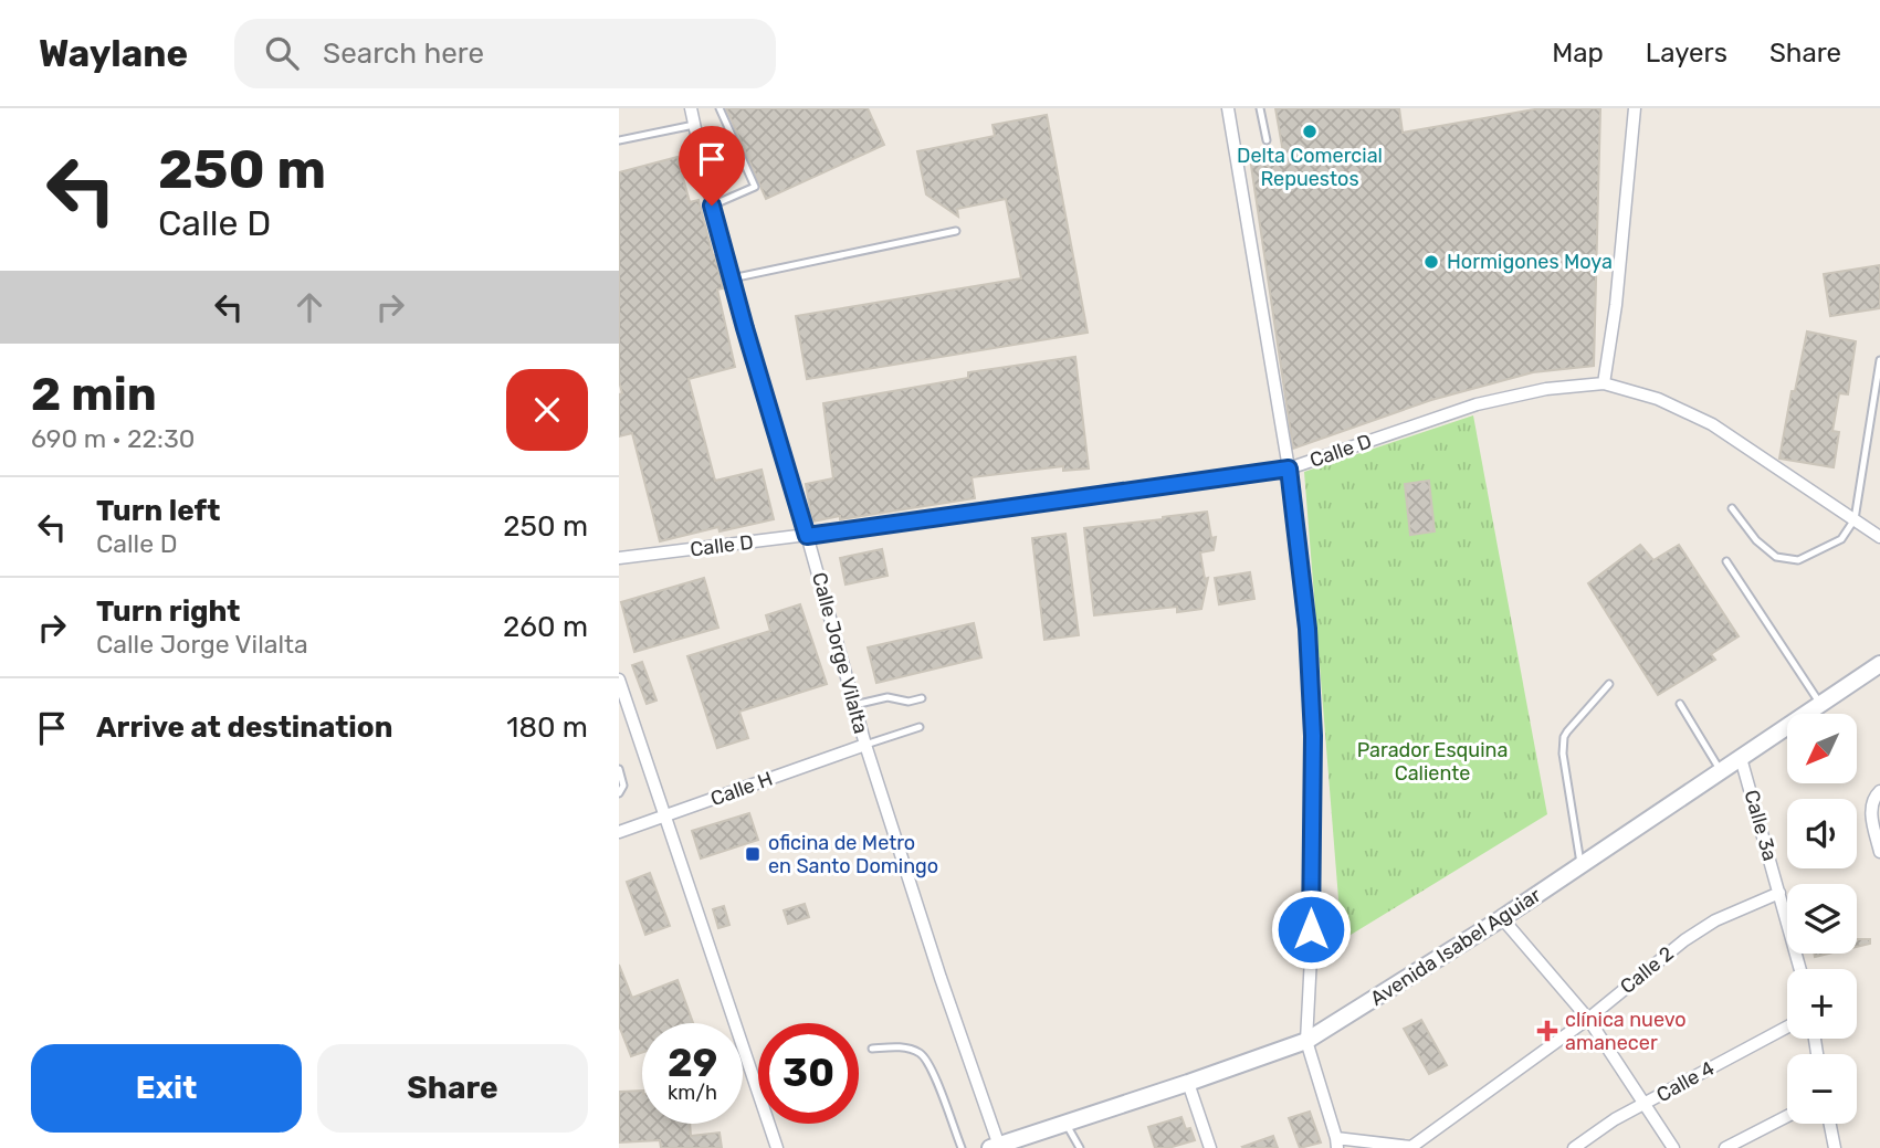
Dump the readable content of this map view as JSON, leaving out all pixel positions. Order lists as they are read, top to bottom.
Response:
{
  "streets": {
    "main road": ["Avenida Isabel Aguiar"],
    "street": [
      "Calle D",
      "Calle Jorge Vilalta",
      "Calle H",
      "Calle 3a",
      "Calle 2",
      "Calle 4"
    ]
  },
  "crossings": [
    ["Calle D", "Calle Jorge Vilalta"],
    ["Calle Jorge Vilalta", "Calle H"],
    ["Calle Jorge Vilalta", "Avenida Isabel Aguiar"],
    ["Calle 3a", "Avenida Isabel Aguiar"],
    ["Calle 3a", "Calle 2"]
  ],
  "parks": ["Parador Esquina Caliente"],
  "places": {
    "other": ["Delta Comercial Repuestos", "Hormigones Moya"],
    "transit": ["oficina de Metro en Santo Domingo"],
    "health": ["clínica nuevo amanecer"]
  },
  "north": "bottom left",
  "page": {
    "header": "Waylane",
    "search": "Search here",
    "nav": ["Map", "Layers", "Share"],
    "turn": ["250 m", "Calle D"],
    "heading": ["2 min", "690 m · 22:30"],
    "list": [
      {
        "name": "Turn left",
        "note": "Calle D",
        "value": "250 m"
      },
      {
        "name": "Turn right",
        "note": "Calle Jorge Vilalta",
        "value": "260 m"
      },
      {
        "name": "Arrive at destination",
        "value": "180 m"
      }
    ],
    "map_buttons": ["+", "−"],
    "speed": "29 km/h",
    "limit": "30",
    "buttons": ["Exit", "Share"]
  }
}
